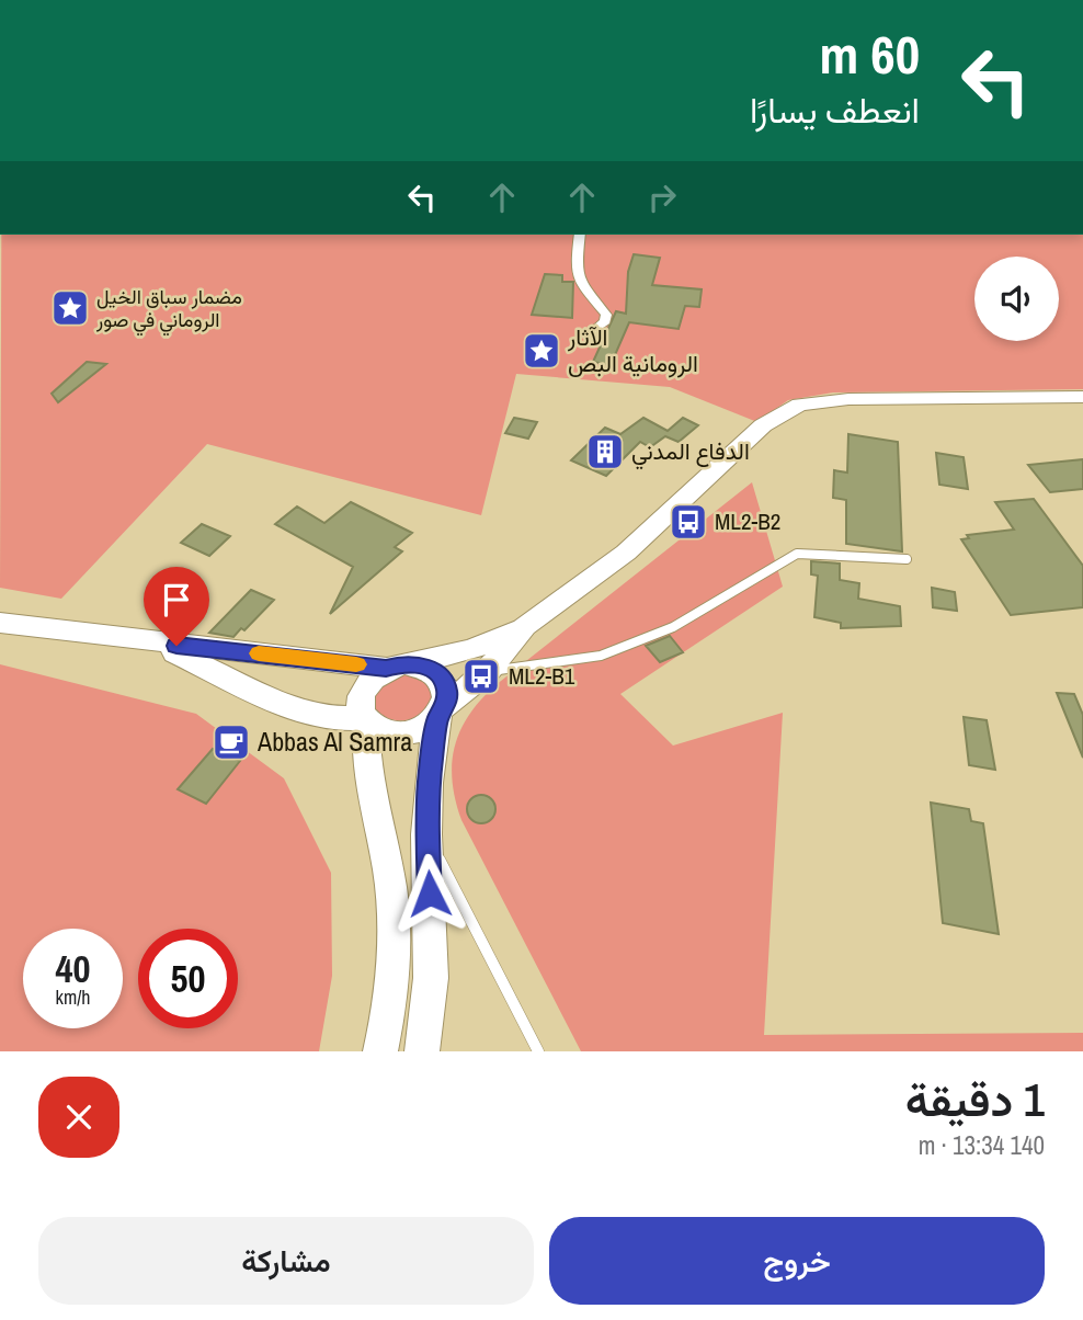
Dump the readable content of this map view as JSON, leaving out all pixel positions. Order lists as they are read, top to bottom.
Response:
{
  "places": {
    "place": ["مضمار سباق الخيل الروماني في صور", "الآثار الرومانية البص"],
    "building": ["الدفاع المدني"],
    "bus stop": ["ML2-B2", "ML2-B1"],
    "cafe": ["Abbas Al Samra"]
  },
  "page": {
    "turn": ["60 m", "انعطف يسارًا"],
    "speed": "40 km/h",
    "limit": "50",
    "heading": ["1 دقيقة", "140 m · 13:34"],
    "buttons": ["خروج", "مشاركة"]
  }
}
